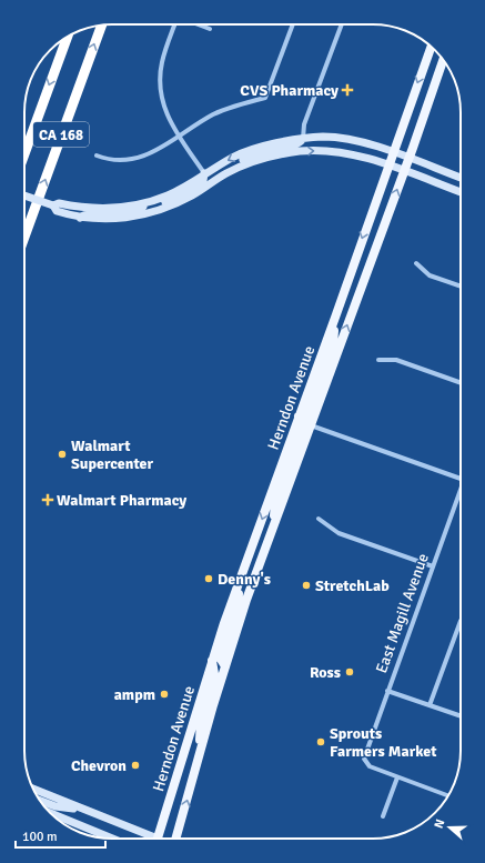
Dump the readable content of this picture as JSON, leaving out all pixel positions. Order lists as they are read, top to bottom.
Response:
{
  "streets": {
    "highway": ["CA 168"],
    "main road": ["Herndon Avenue"],
    "street": ["East Magill Avenue"]
  },
  "places": {
    "health": ["CVS Pharmacy", "Walmart Pharmacy"],
    "other": [
      "Walmart Supercenter",
      "Denny's",
      "StretchLab",
      "Ross",
      "ampm",
      "Sprouts Farmers Market",
      "Chevron"
    ]
  },
  "scale_bar": "100 m",
  "north": "left"
}
